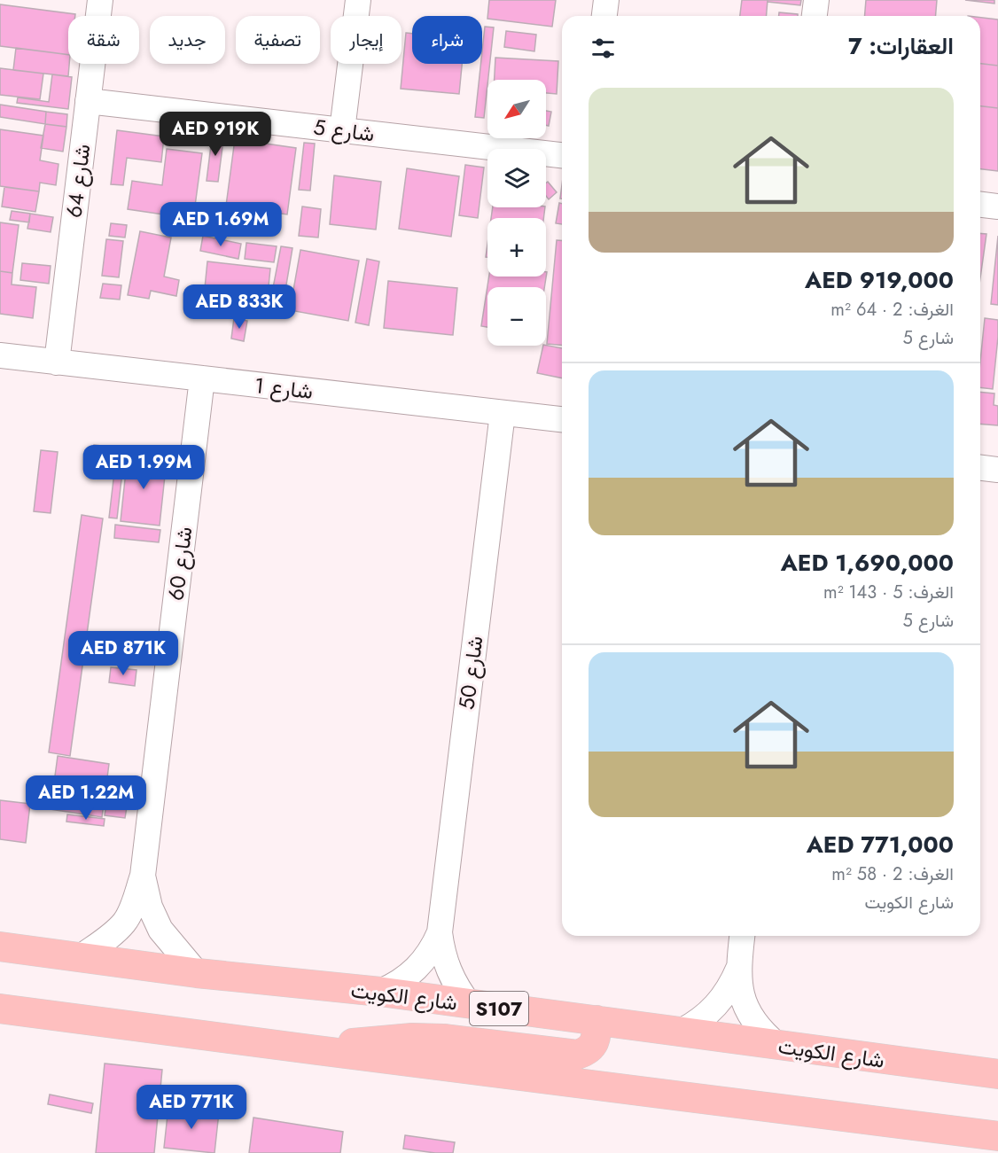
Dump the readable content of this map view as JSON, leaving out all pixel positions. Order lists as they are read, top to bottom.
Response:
{
  "streets": {
    "main road": ["شارع الكويت", "S107"],
    "street": [
      "شارع 5",
      "شارع 64",
      "شارع 1",
      "شارع 60",
      "شارع 50"
    ]
  },
  "crossings": [
    ["شارع 5", "شارع 64"],
    ["شارع 64", "شارع 1"],
    ["شارع 1", "شارع 60"],
    ["شارع 1", "شارع 50"],
    ["شارع 60", "شارع الكويت"],
    ["شارع 50", "شارع الكويت"]
  ],
  "north": "bottom left",
  "page": {
    "chip": [
      "شراء",
      "إيجار",
      "تصفية",
      "جديد",
      "شقة"
    ],
    "heading": "العقارات: 7",
    "map_buttons": ["+", "−"],
    "list": [
      {
        "name": "AED 919,000",
        "note": "الغرف: 2 · 64 m² · شارع 5"
      },
      {
        "name": "AED 1,690,000",
        "note": "الغرف: 5 · 143 m² · شارع 5"
      },
      {
        "name": "AED 771,000",
        "note": "الغرف: 2 · 58 m² · شارع الكويت"
      }
    ],
    "price": [
      "AED 919K",
      "AED 1.69M",
      "AED 833K",
      "AED 1.99M",
      "AED 871K",
      "AED 1.22M",
      "AED 771K"
    ]
  }
}
